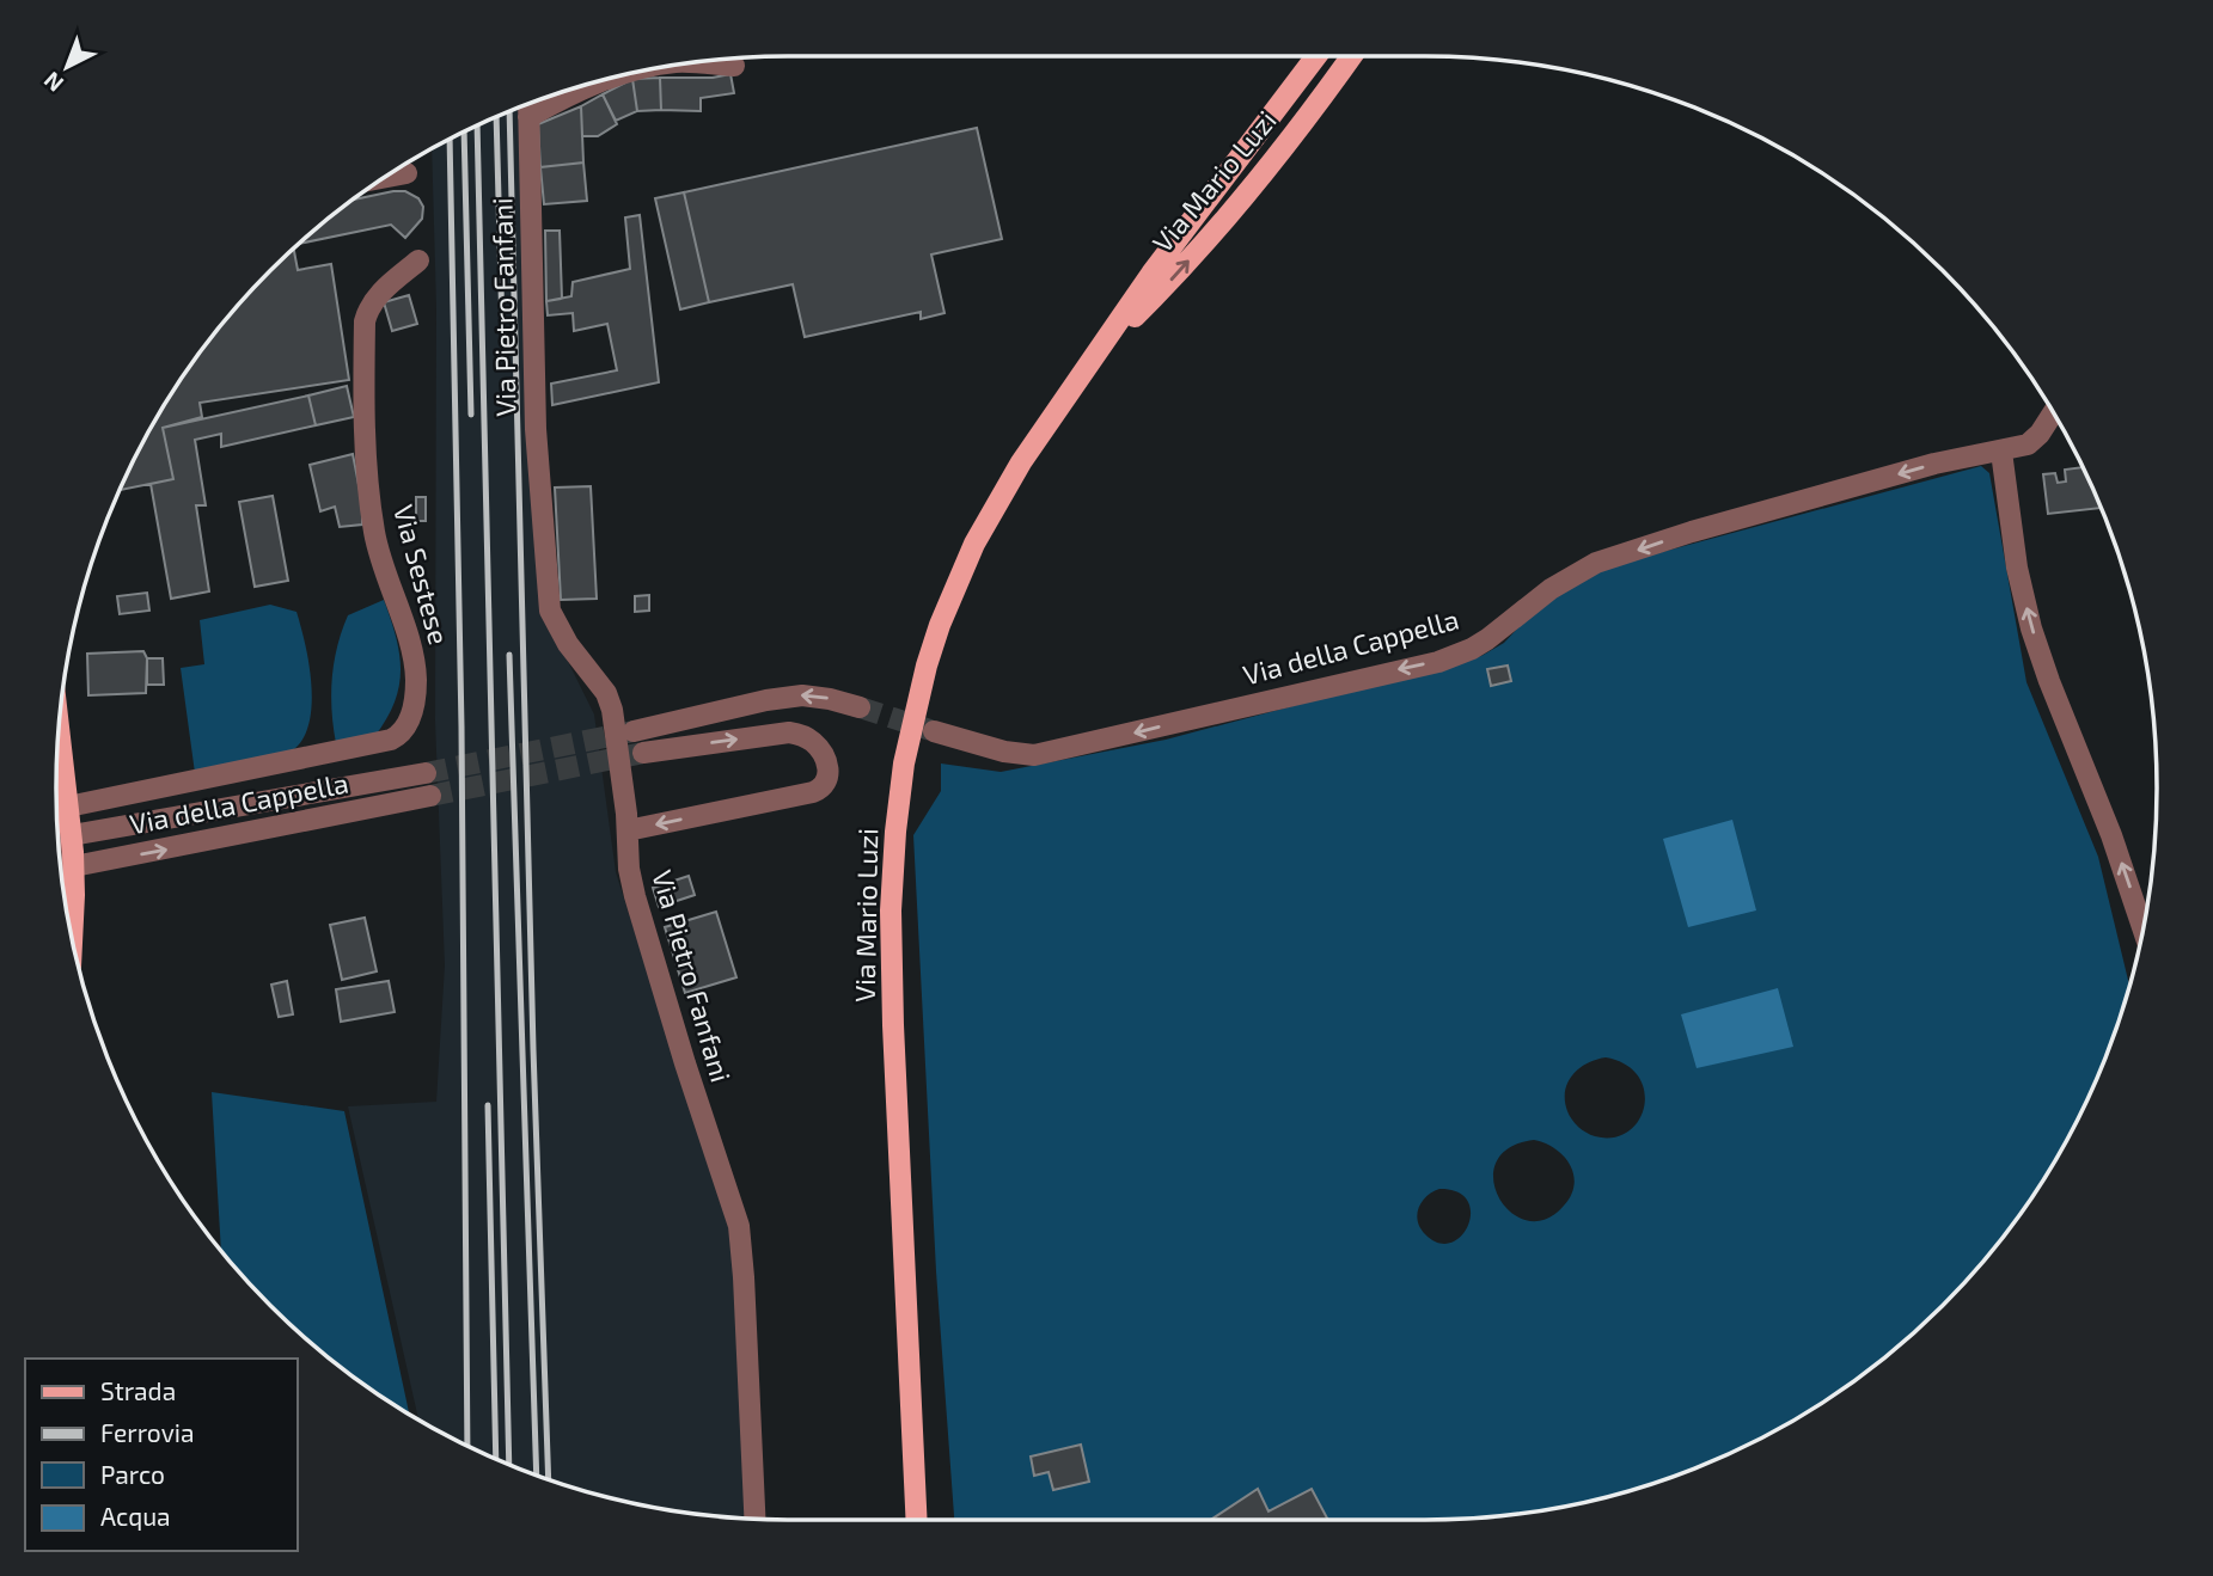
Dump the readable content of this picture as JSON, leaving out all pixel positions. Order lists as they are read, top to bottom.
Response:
{
  "streets": {
    "main road": ["Via Mario Luzi"],
    "street": ["Via Pietro Fanfani", "Via Sestese", "Via della Cappella"]
  },
  "legend": [
    "Strada",
    "Ferrovia",
    "Parco",
    "Acqua"
  ],
  "north": "bottom left"
}
